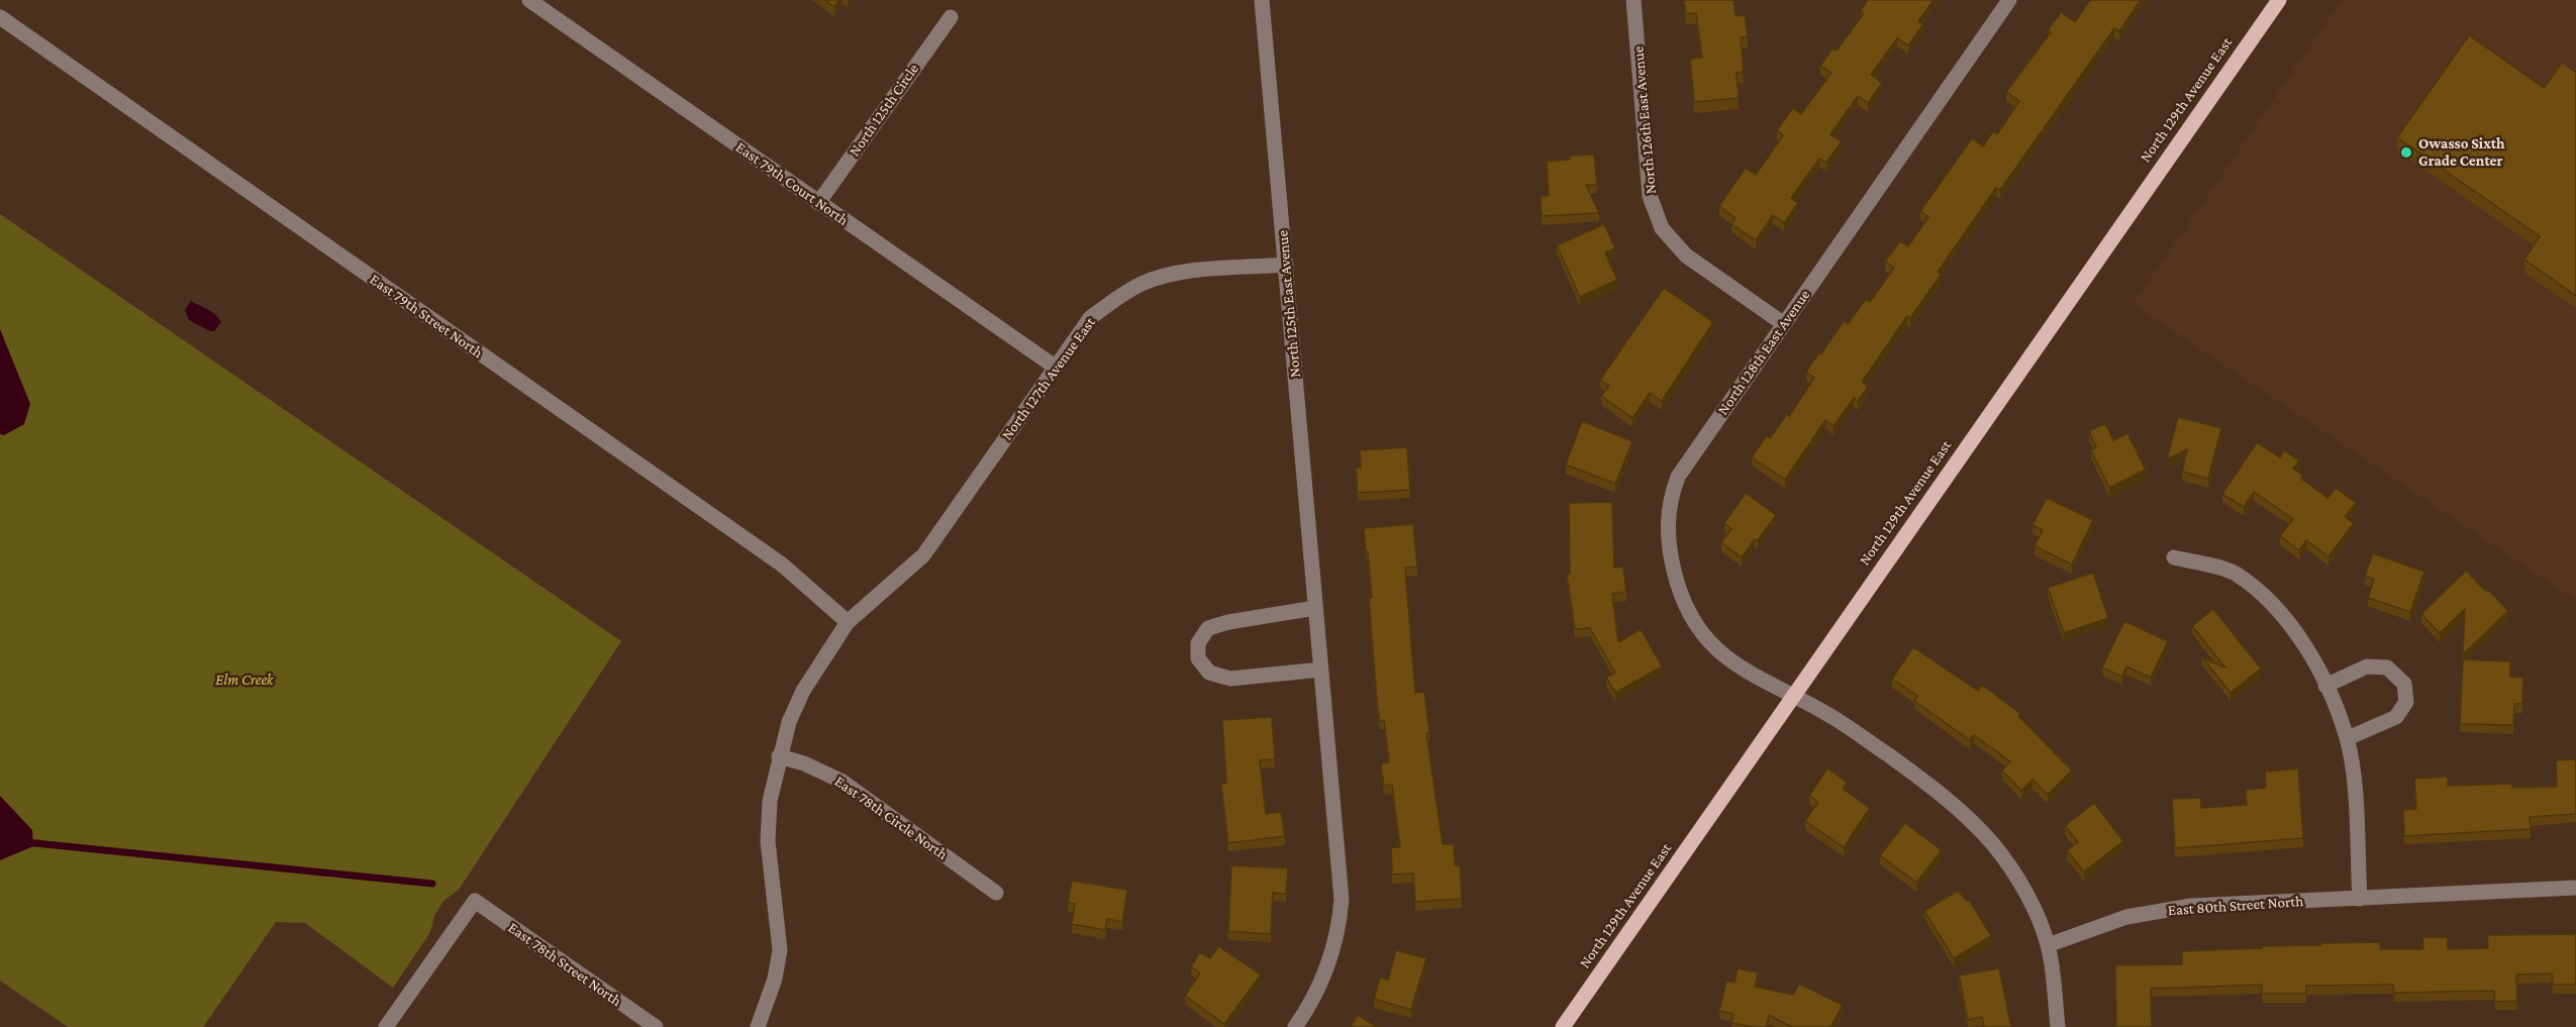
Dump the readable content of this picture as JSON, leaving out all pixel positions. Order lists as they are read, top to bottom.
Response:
{
  "streets": {
    "main road": ["North 129th Avenue East"],
    "street": [
      "North 125th Circle",
      "North 126th East Avenue",
      "East 79th Court North",
      "North 125th East Avenue",
      "East 79th Street North",
      "North 128th East Avenue",
      "North 127th Avenue East",
      "East 78th Circle North",
      "East 80th Street North",
      "East 78th Street North"
    ]
  },
  "crossings": [
    ["North 129th Avenue East", "North 128th East Avenue"],
    ["North 125th Circle", "East 79th Court North"],
    ["North 126th East Avenue", "North 128th East Avenue"],
    ["East 79th Court North", "North 127th Avenue East"],
    ["North 125th East Avenue", "North 127th Avenue East"],
    ["East 79th Street North", "North 127th Avenue East"],
    ["North 127th Avenue East", "East 78th Circle North"]
  ],
  "parks": ["Elm Creek"],
  "places": ["Owasso Sixth Grade Center"]
}
